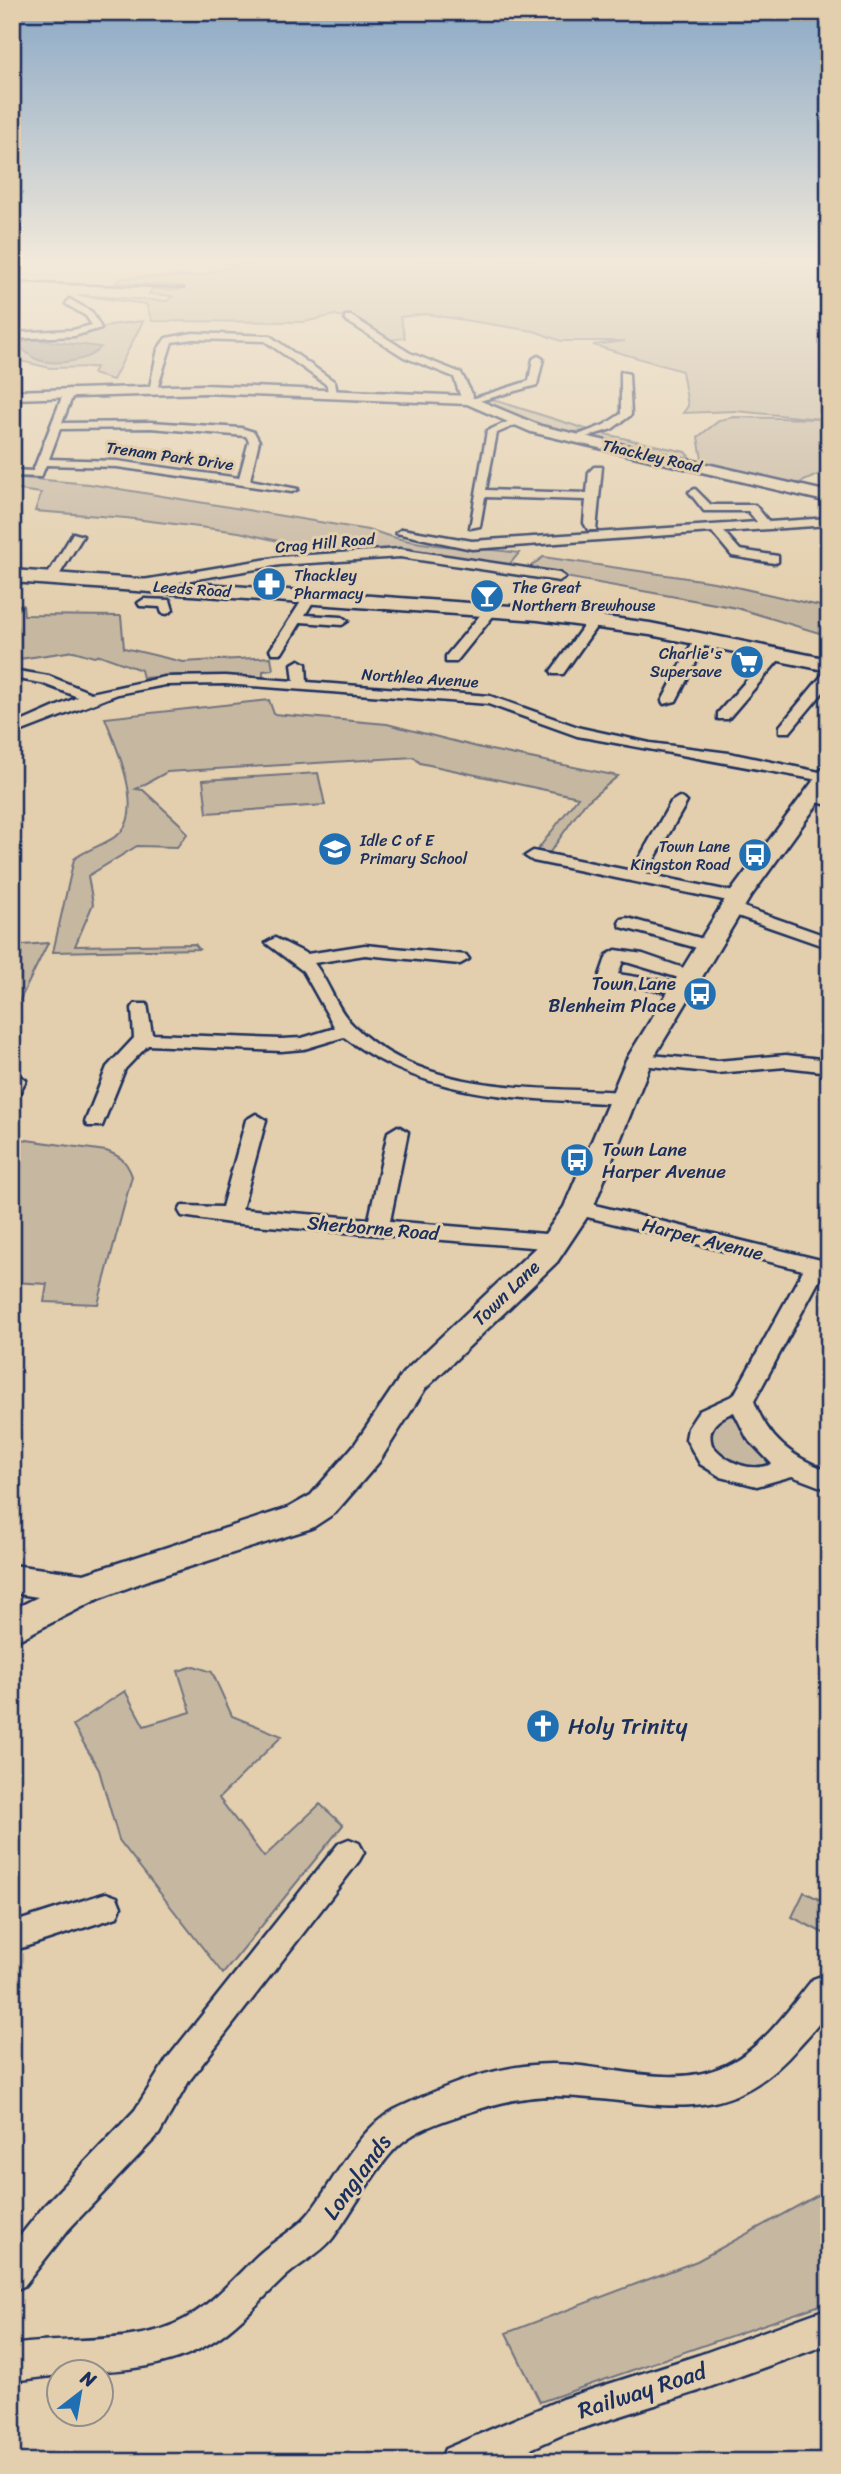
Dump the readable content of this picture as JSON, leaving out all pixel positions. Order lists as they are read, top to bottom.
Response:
{
  "streets": {
    "main road": ["Leeds Road"],
    "street": [
      "Trenam Park Drive",
      "Thackley Road",
      "Crag Hill Road",
      "Northlea Avenue",
      "Sherborne Road",
      "Harper Avenue",
      "Town Lane",
      "Longlands",
      "Railway Road"
    ]
  },
  "crossings": [
    ["Crag Hill Road", "Leeds Road"],
    ["Northlea Avenue", "Town Lane"],
    ["Sherborne Road", "Town Lane"],
    ["Harper Avenue", "Town Lane"]
  ],
  "places": {
    "pharmacy": ["Thackley Pharmacy"],
    "bar": ["The Great Northern Brewhouse"],
    "supermarket": ["Charlie's Supersave"],
    "school or university": ["Idle C of E Primary School"],
    "bus stop": ["Town Lane Kingston Road", "Town Lane Blenheim Place", "Town Lane Harper Avenue"],
    "church": ["Holy Trinity"]
  },
  "north": "top right"
}
